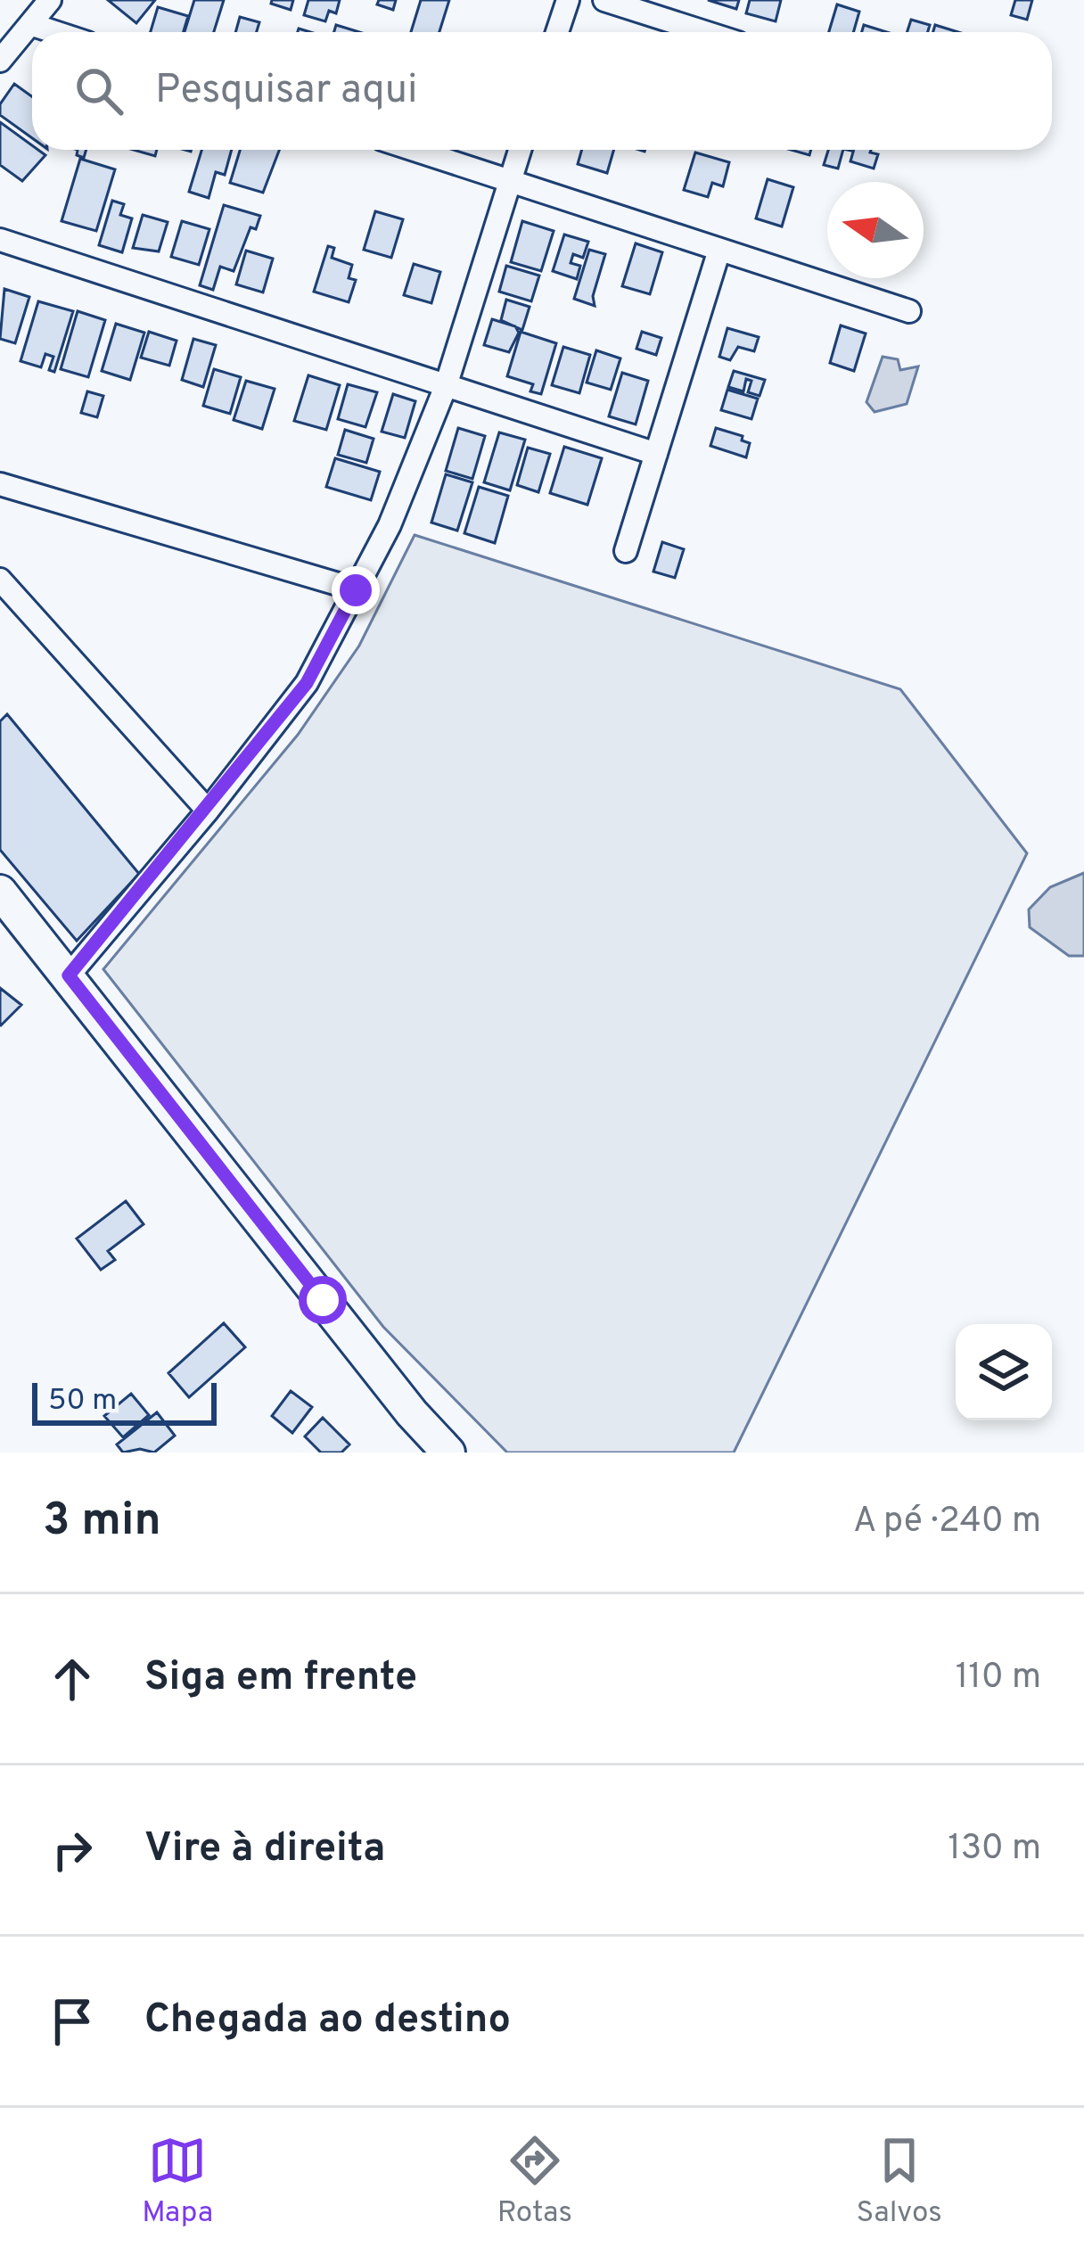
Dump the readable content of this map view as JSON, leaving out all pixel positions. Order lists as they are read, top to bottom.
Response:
{
  "scale_bar": "50 m",
  "north": "left",
  "page": {
    "search": "Pesquisar aqui",
    "scale": "50 m",
    "heading": ["3 min", "A pé · 240 m"],
    "list": [
      ["Siga em frente", "110 m"],
      ["Vire à direita", "130 m"],
      "Chegada ao destino"
    ],
    "nav": ["Mapa", "Rotas", "Salvos"]
  }
}
